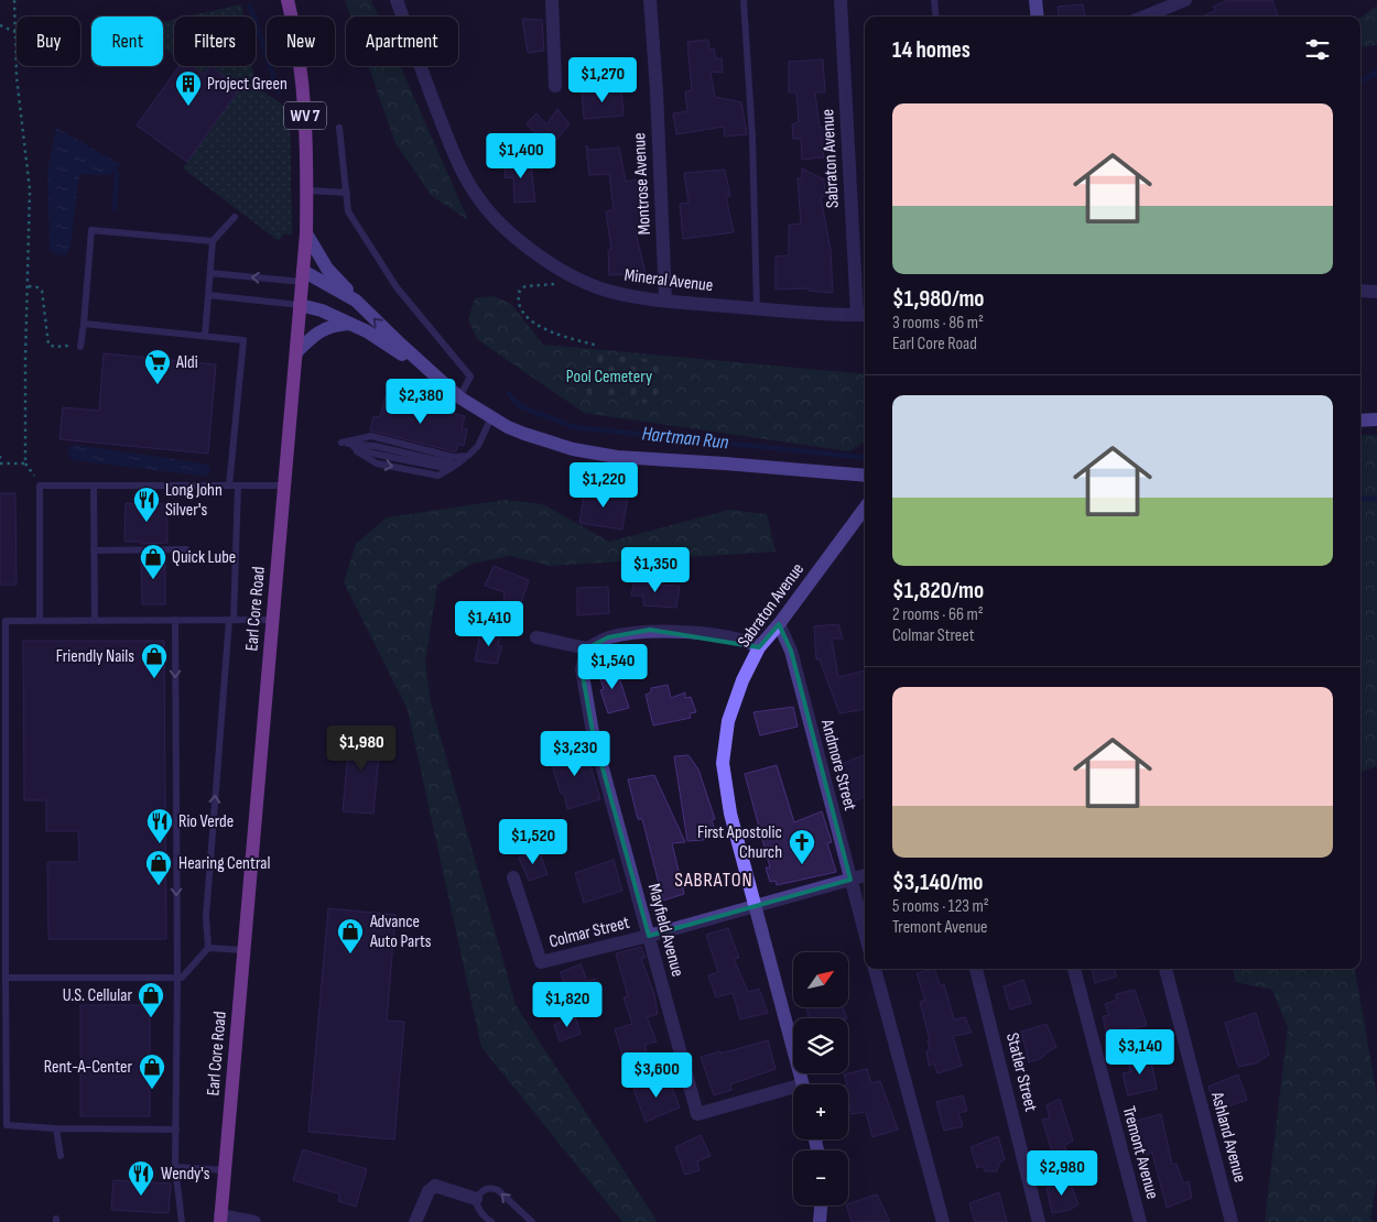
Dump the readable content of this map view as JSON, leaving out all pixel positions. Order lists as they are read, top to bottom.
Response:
{
  "streets": {
    "main road": ["WV 7", "Sabraton Avenue", "Earl Core Road"],
    "street": [
      "Montrose Avenue",
      "Mineral Avenue",
      "Andmore Street",
      "Mayfield Avenue",
      "Colmar Street",
      "Statler Street",
      "Ashland Avenue",
      "Tremont Avenue"
    ]
  },
  "crossings": [
    ["Sabraton Avenue", "Mineral Avenue"],
    ["Sabraton Avenue", "Andmore Street"],
    ["Sabraton Avenue", "Colmar Street"],
    ["Montrose Avenue", "Mineral Avenue"],
    ["Andmore Street", "Colmar Street"],
    ["Mayfield Avenue", "Colmar Street"]
  ],
  "districts": ["SABRATON"],
  "water": ["Hartman Run"],
  "parks": ["Pool Cemetery"],
  "places": {
    "building": ["Project Green"],
    "supermarket": ["Aldi"],
    "restaurant": ["Long John Silver's", "Rio Verde", "Wendy's"],
    "shop": [
      "Quick Lube",
      "Friendly Nails",
      "Hearing Central",
      "Advance Auto Parts",
      "U.S. Cellular",
      "Rent-A-Center"
    ],
    "church": ["First Apostolic Church"]
  },
  "north": "top right",
  "page": {
    "chip": [
      "Buy",
      "Rent",
      "Filters",
      "New",
      "Apartment"
    ],
    "heading": "14 homes",
    "price": [
      "$1,270",
      "$1,400",
      "$2,380",
      "$1,220",
      "$1,350",
      "$1,410",
      "$1,540",
      "$1,980",
      "$3,230",
      "$1,520",
      "$1,820",
      "$3,140",
      "$3,600",
      "$2,980"
    ],
    "list": [
      {
        "name": "$1,980/mo",
        "note": "3 rooms · 86 m² · Earl Core Road"
      },
      {
        "name": "$1,820/mo",
        "note": "2 rooms · 66 m² · Colmar Street"
      },
      {
        "name": "$3,140/mo",
        "note": "5 rooms · 123 m² · Tremont Avenue"
      }
    ],
    "map_buttons": ["+", "−"]
  }
}
